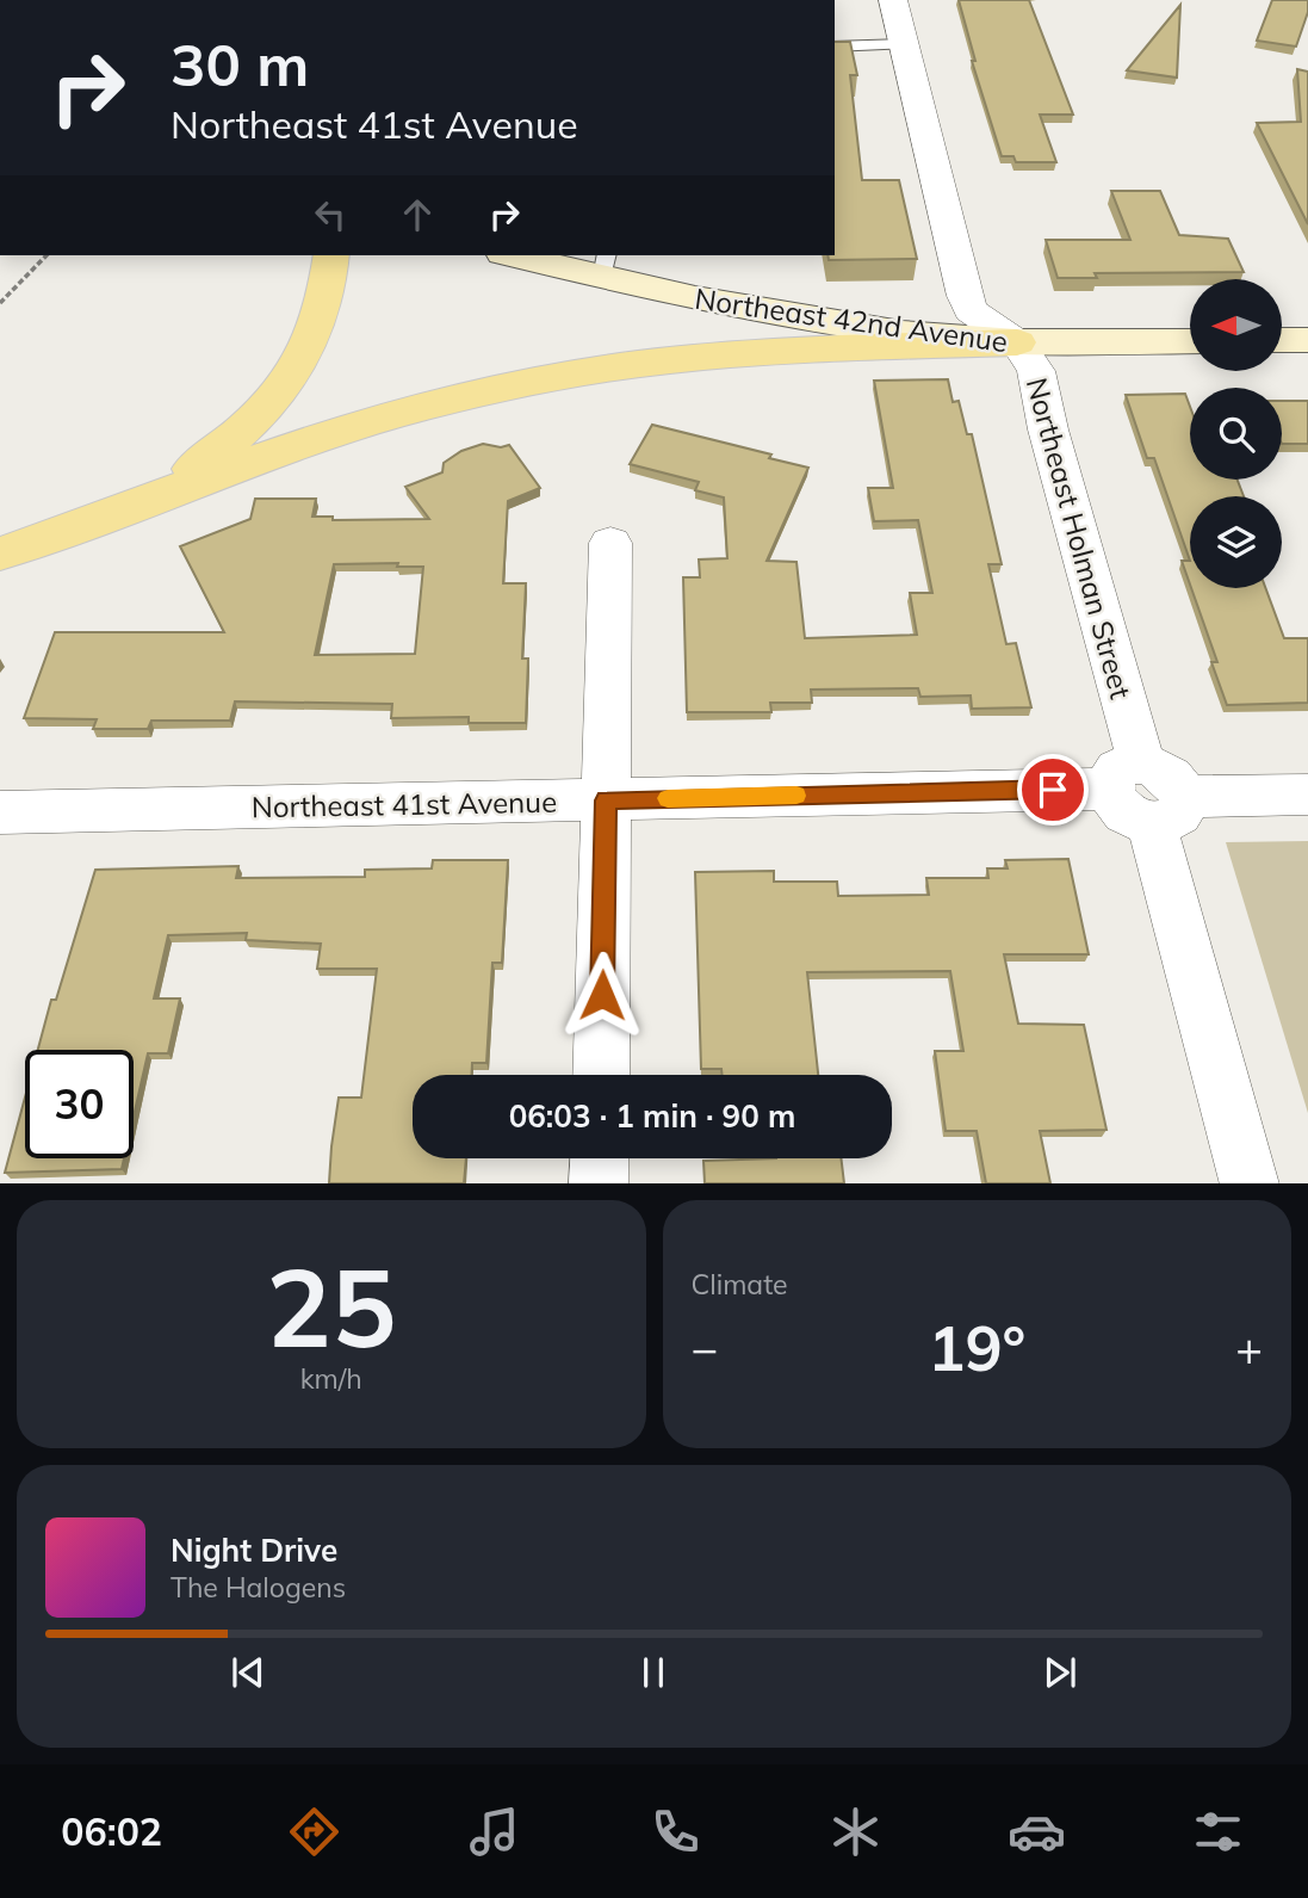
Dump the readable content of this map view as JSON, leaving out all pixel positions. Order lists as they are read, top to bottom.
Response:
{
  "streets": {
    "street": ["Northeast 42nd Avenue", "Northeast Holman Street", "Northeast 41st Avenue"]
  },
  "crossings": [
    ["Northeast 42nd Avenue", "Northeast Holman Street"],
    ["Northeast Holman Street", "Northeast 41st Avenue"]
  ],
  "north": "left",
  "page": {
    "turn": ["30 m", "Northeast 41st Avenue"],
    "limit": "30",
    "trip": "06:03 · 1 min · 90 m",
    "tile": [
      ["25", "km/h"],
      "Climate"
    ],
    "heat": ["−", "19°", "+"],
    "song": ["Night Drive", "The Halogens"],
    "tabs": "06:02"
  }
}
